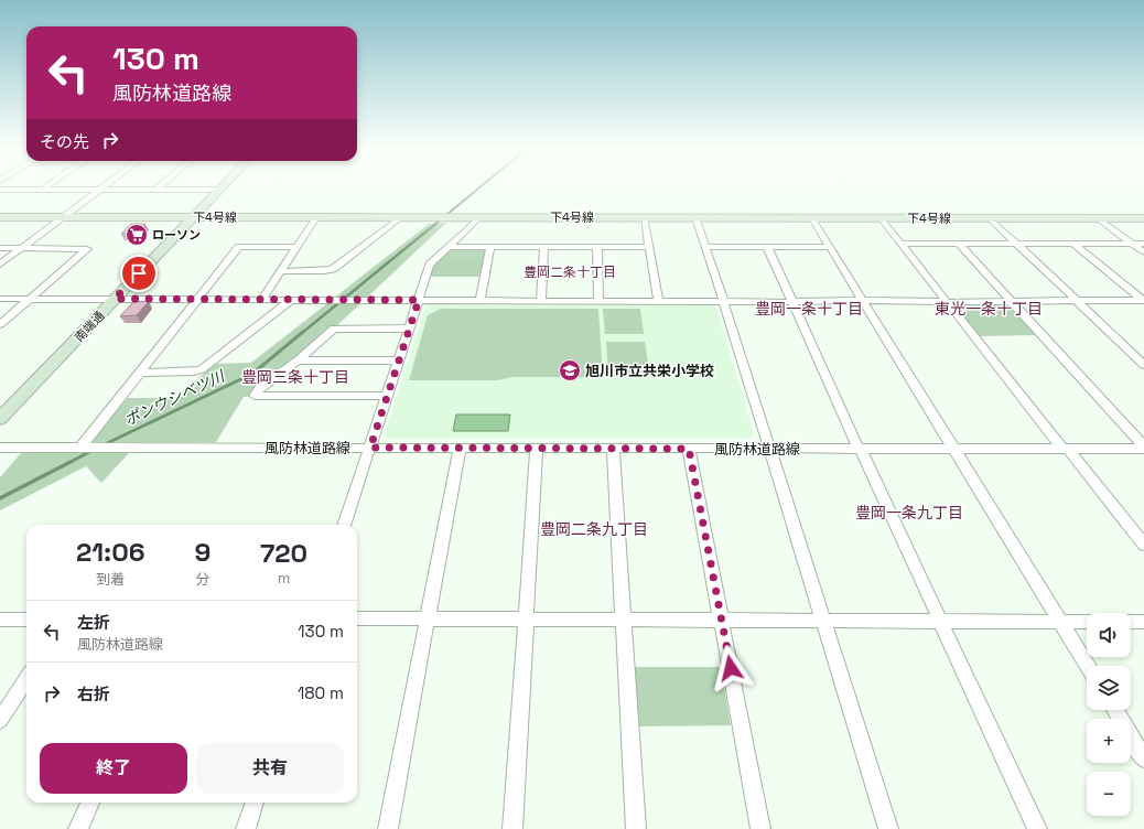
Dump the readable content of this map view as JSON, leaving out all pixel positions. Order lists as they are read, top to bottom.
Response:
{
  "streets": {
    "street": ["下4号線", "南端通", "風防林道路線"]
  },
  "crossings": [
    ["下4号線", "南端通"]
  ],
  "districts": [
    "豊岡二条十丁目",
    "豊岡一条十丁目",
    "東光一条十丁目",
    "豊岡三条十丁目",
    "豊岡一条九丁目",
    "豊岡二条九丁目"
  ],
  "water": ["ポンウシベツ川"],
  "places": {
    "supermarket": ["ローソン"],
    "school or university": ["旭川市立共栄小学校"]
  },
  "page": {
    "turn": ["130 m", "風防林道路線"],
    "then": "その先",
    "eta": [
      "21:06",
      "到着",
      "9",
      "分",
      "720",
      "m"
    ],
    "list": [
      {
        "name": "左折",
        "note": "風防林道路線",
        "value": "130 m"
      },
      {
        "name": "右折",
        "value": "180 m"
      }
    ],
    "map_buttons": ["+", "−"],
    "buttons": ["終了", "共有"]
  }
}
